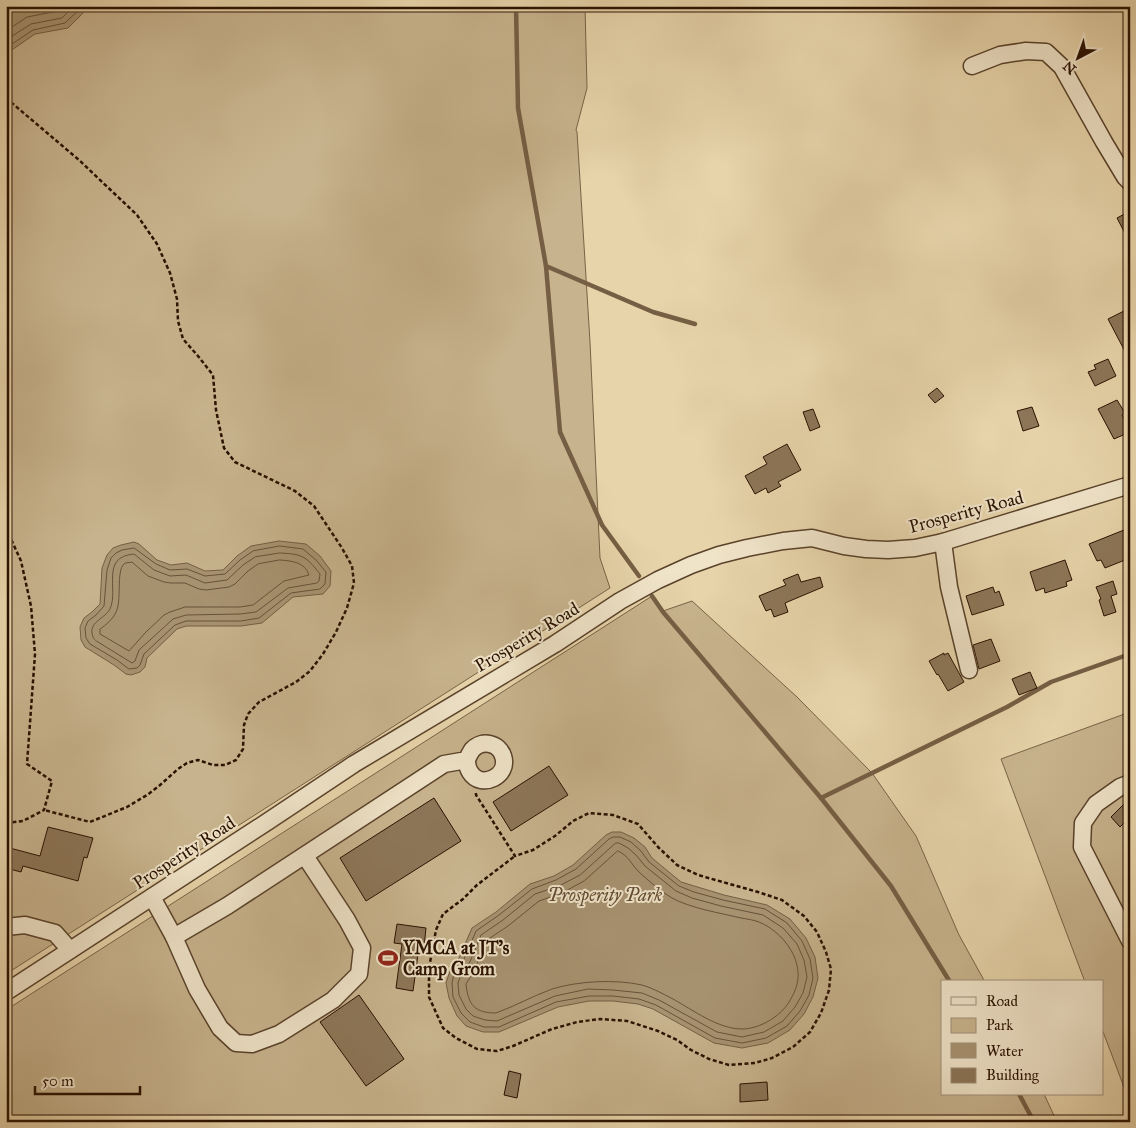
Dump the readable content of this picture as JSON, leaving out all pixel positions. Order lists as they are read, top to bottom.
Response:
{
  "streets": {
    "street": ["Prosperity Road"]
  },
  "parks": ["Prosperity Park"],
  "places": {
    "sports": ["YMCA at JT's Camp Grom"]
  },
  "legend": [
    "Road",
    "Park",
    "Water",
    "Building"
  ],
  "scale_bar": "50 m",
  "north": "bottom left"
}
